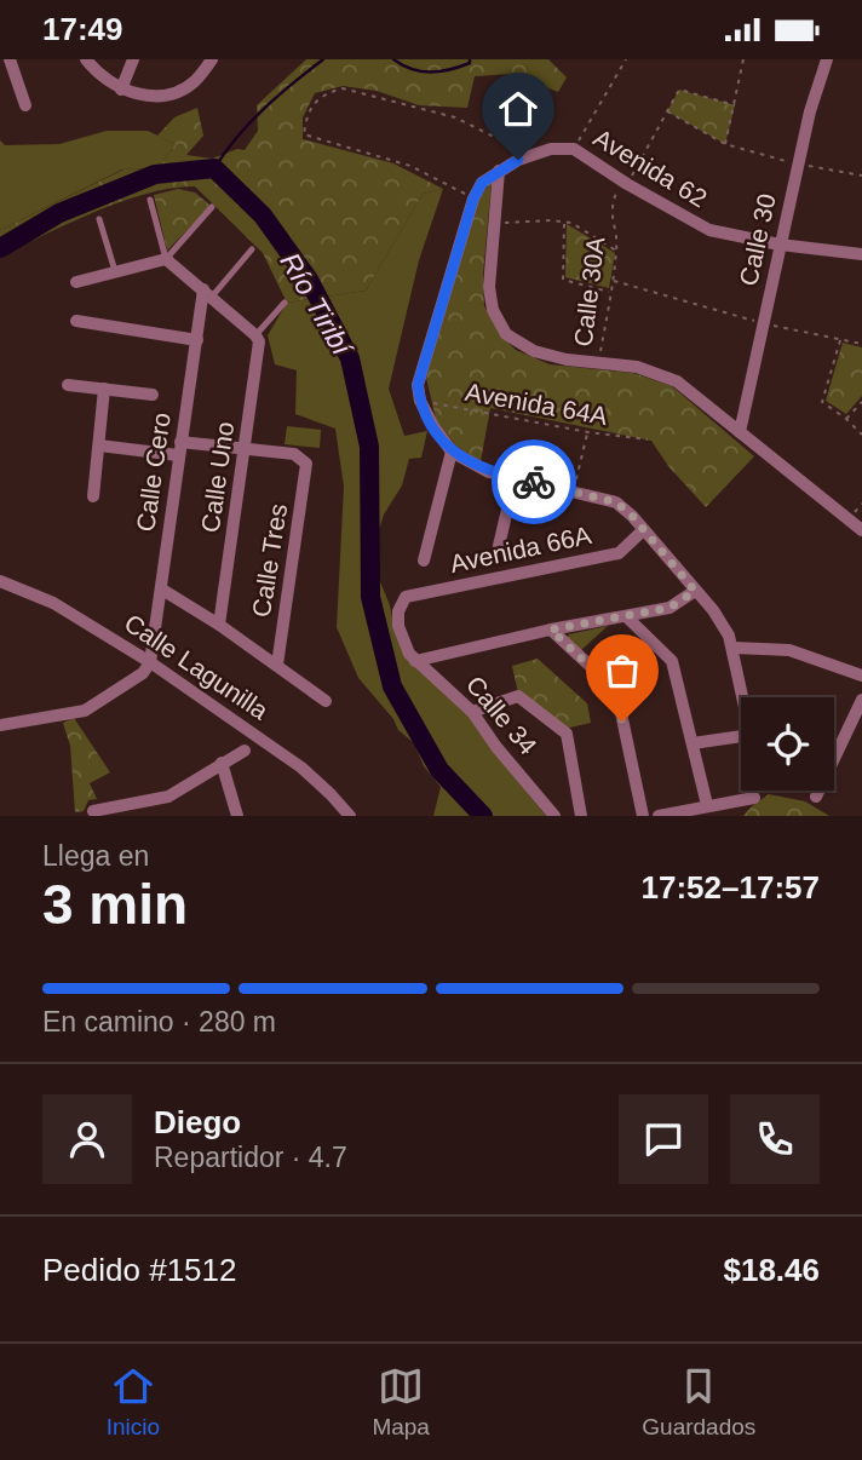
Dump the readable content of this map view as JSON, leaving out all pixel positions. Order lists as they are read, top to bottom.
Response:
{
  "streets": {
    "street": [
      "Avenida 62",
      "Calle 30",
      "Calle Cero",
      "Calle Uno",
      "Avenida 66A",
      "Calle Tres",
      "Calle Lagunilla",
      "Calle 34"
    ],
    "path": ["Calle 30A", "Avenida 64A"]
  },
  "crossings": [
    ["Avenida 62", "Calle 30"],
    ["Avenida 62", "Calle 30A"],
    ["Calle Cero", "Calle Lagunilla"],
    ["Calle Uno", "Calle Tres"],
    ["Avenida 66A", "Calle 34"]
  ],
  "water": ["Río Tiribí"],
  "page": {
    "status": "17:49",
    "heading": ["3 min", "Llega en", "17:52–17:57"],
    "panel": [
      "Diego",
      "Repartidor · 4.7",
      "Pedido #1512",
      "$18.46"
    ],
    "bar": "En camino · 280 m",
    "tabs": ["Inicio", "Mapa", "Guardados"]
  }
}
